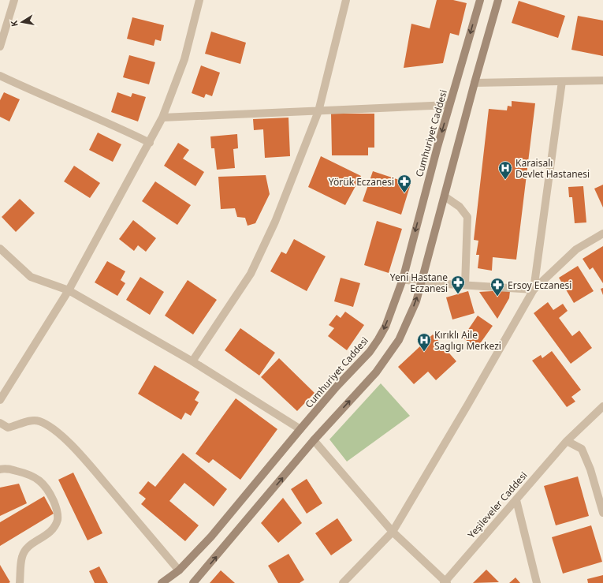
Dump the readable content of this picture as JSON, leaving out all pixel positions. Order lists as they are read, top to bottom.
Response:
{
  "streets": {
    "main road": ["Cumhuriyet Caddesi"],
    "street": ["Yeşileveler Caddesi"]
  },
  "places": {
    "hospital": ["Karaisalı Devlet Hastanesi", "Kırıklı Aile Saglıgı Merkezi"],
    "pharmacy": ["Yörük Eczanesi", "Yeni Hastane Eczanesi", "Ersoy Eczanesi"]
  },
  "north": "left"
}
